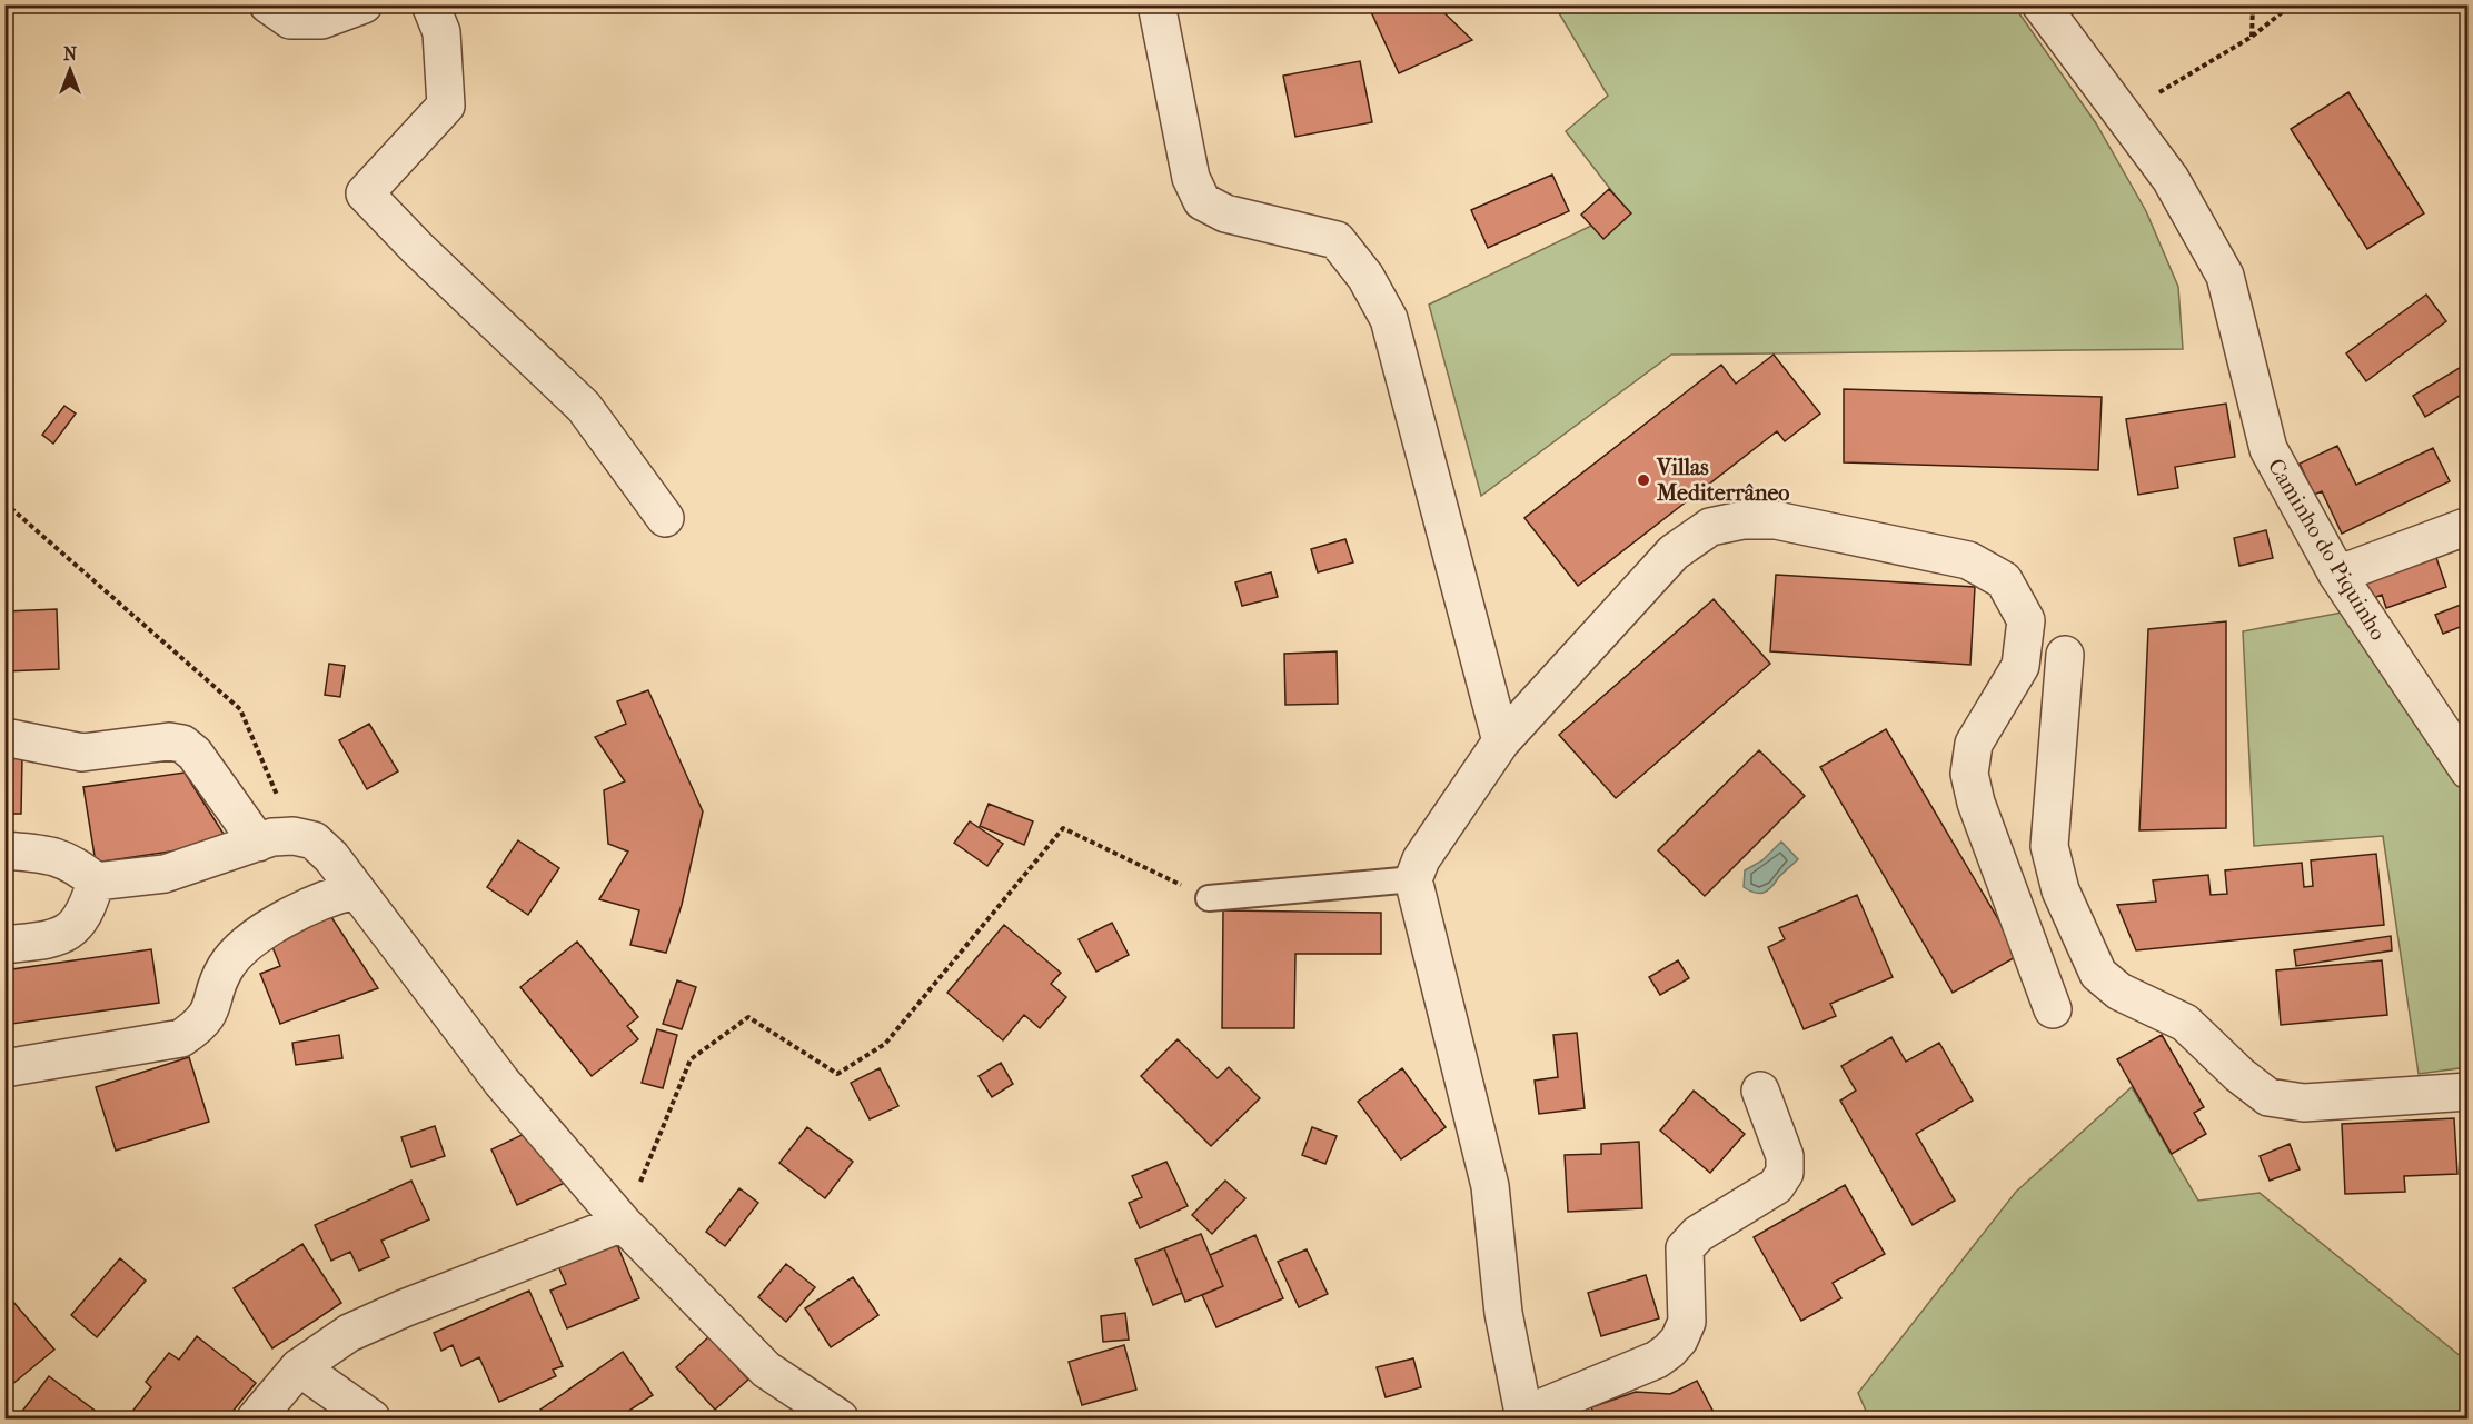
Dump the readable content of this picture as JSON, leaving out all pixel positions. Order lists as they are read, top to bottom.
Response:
{
  "streets": {
    "street": ["Caminho do Piquinho"]
  },
  "places": ["Villas Mediterrâneo"],
  "north": "top"
}
